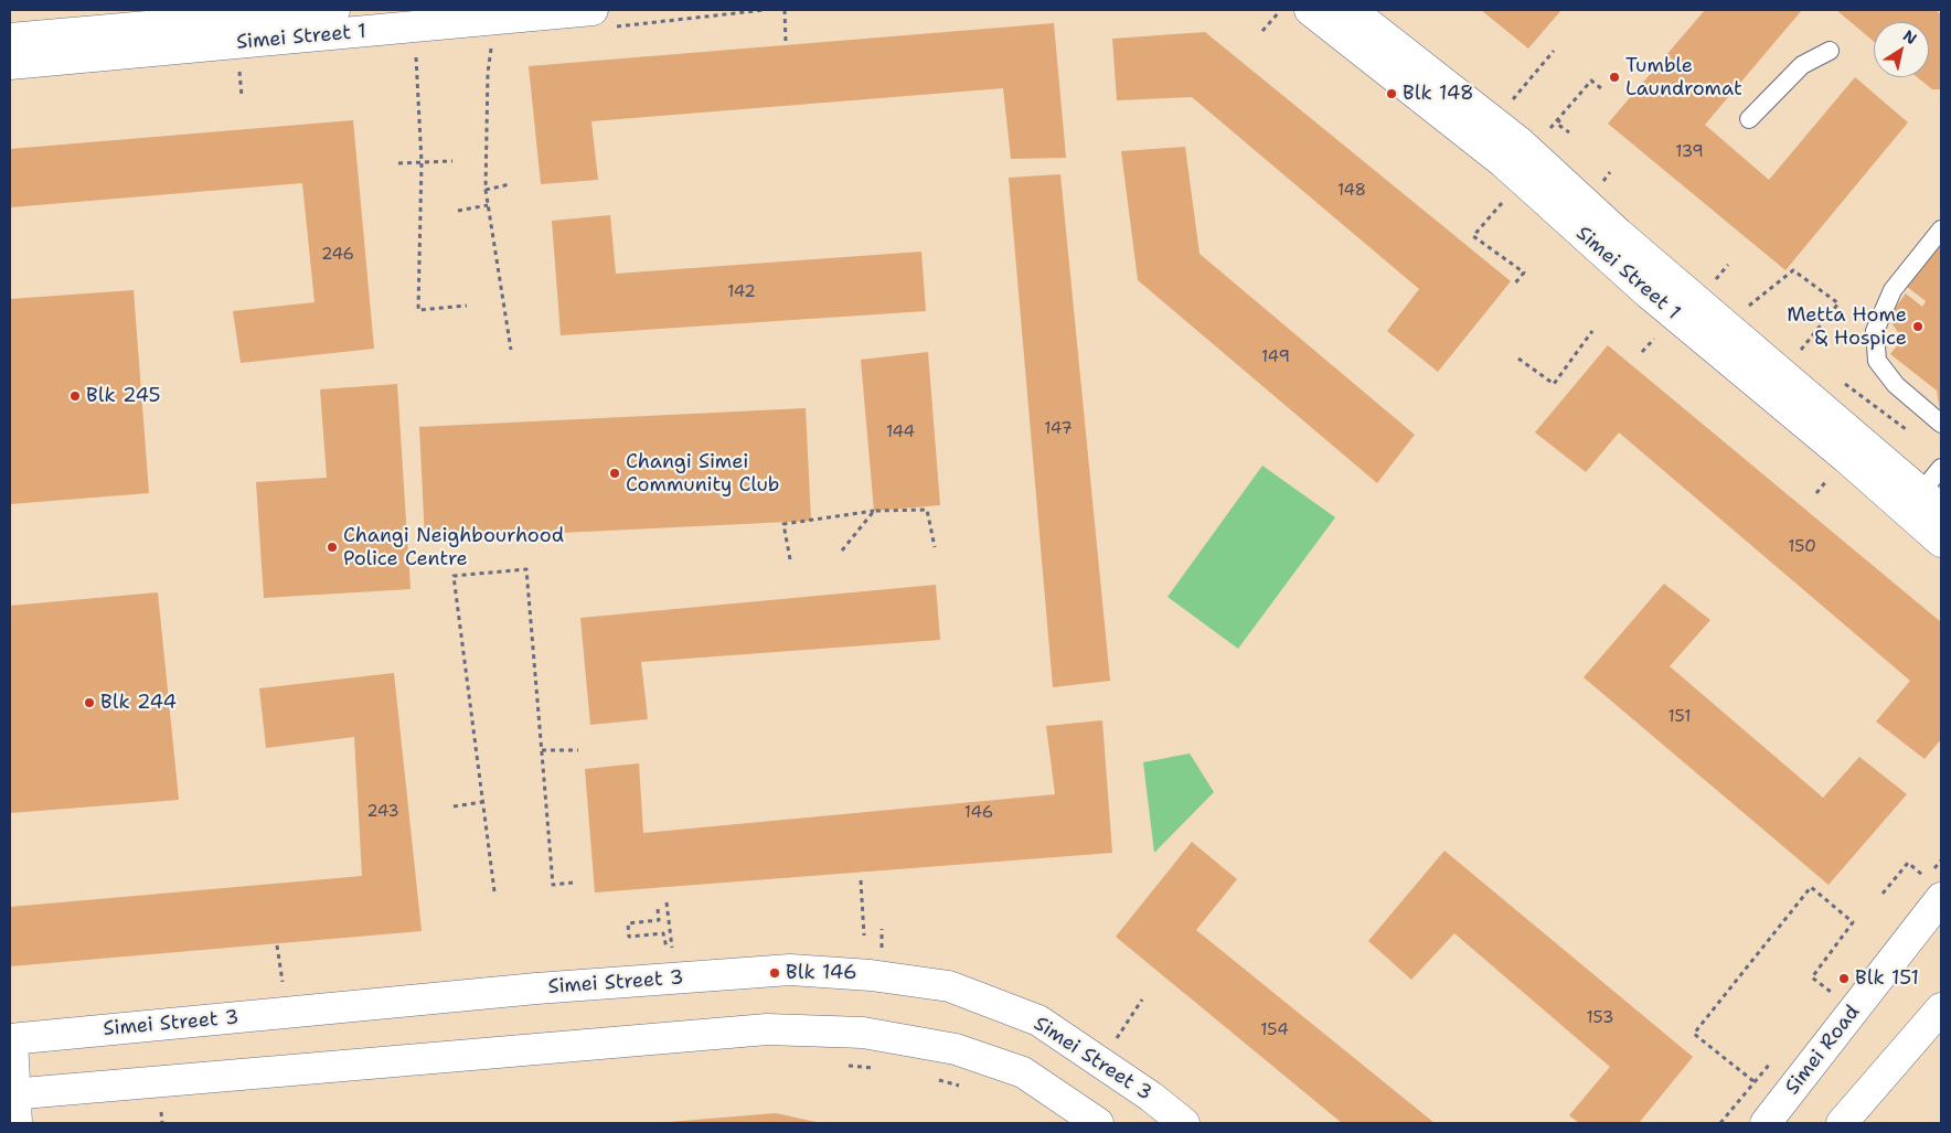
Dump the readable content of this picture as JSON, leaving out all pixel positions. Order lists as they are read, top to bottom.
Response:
{
  "streets": {
    "main road": ["Simei Street 1", "Simei Street 3", "Simei Road"]
  },
  "places": [
    "Tumble Laundromat",
    "Blk 148",
    "Metta Home & Hospice",
    "Blk 245",
    "Changi Simei Community Club",
    "Changi Neighbourhood Police Centre",
    "Blk 244",
    "Blk 146",
    "Blk 151"
  ],
  "house_numbers": [
    "139",
    "148",
    "246",
    "142",
    "149",
    "147",
    "144",
    "150",
    "151",
    "243",
    "146",
    "153",
    "154"
  ],
  "north": "top right"
}
